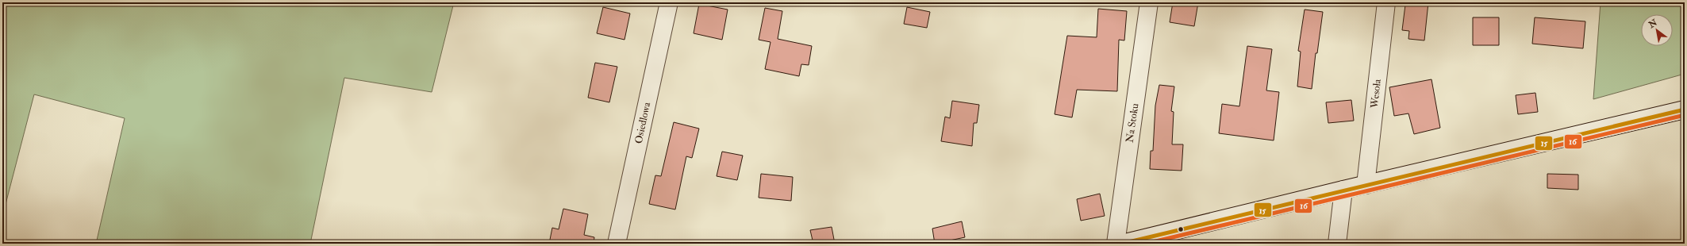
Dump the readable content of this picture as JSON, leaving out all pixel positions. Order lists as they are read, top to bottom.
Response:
{
  "streets": {
    "street": ["Wesoła", "Osiedlowa", "Na Stoku"]
  },
  "lines": ["transit line 15", "transit line 16"],
  "north": "top left"
}
